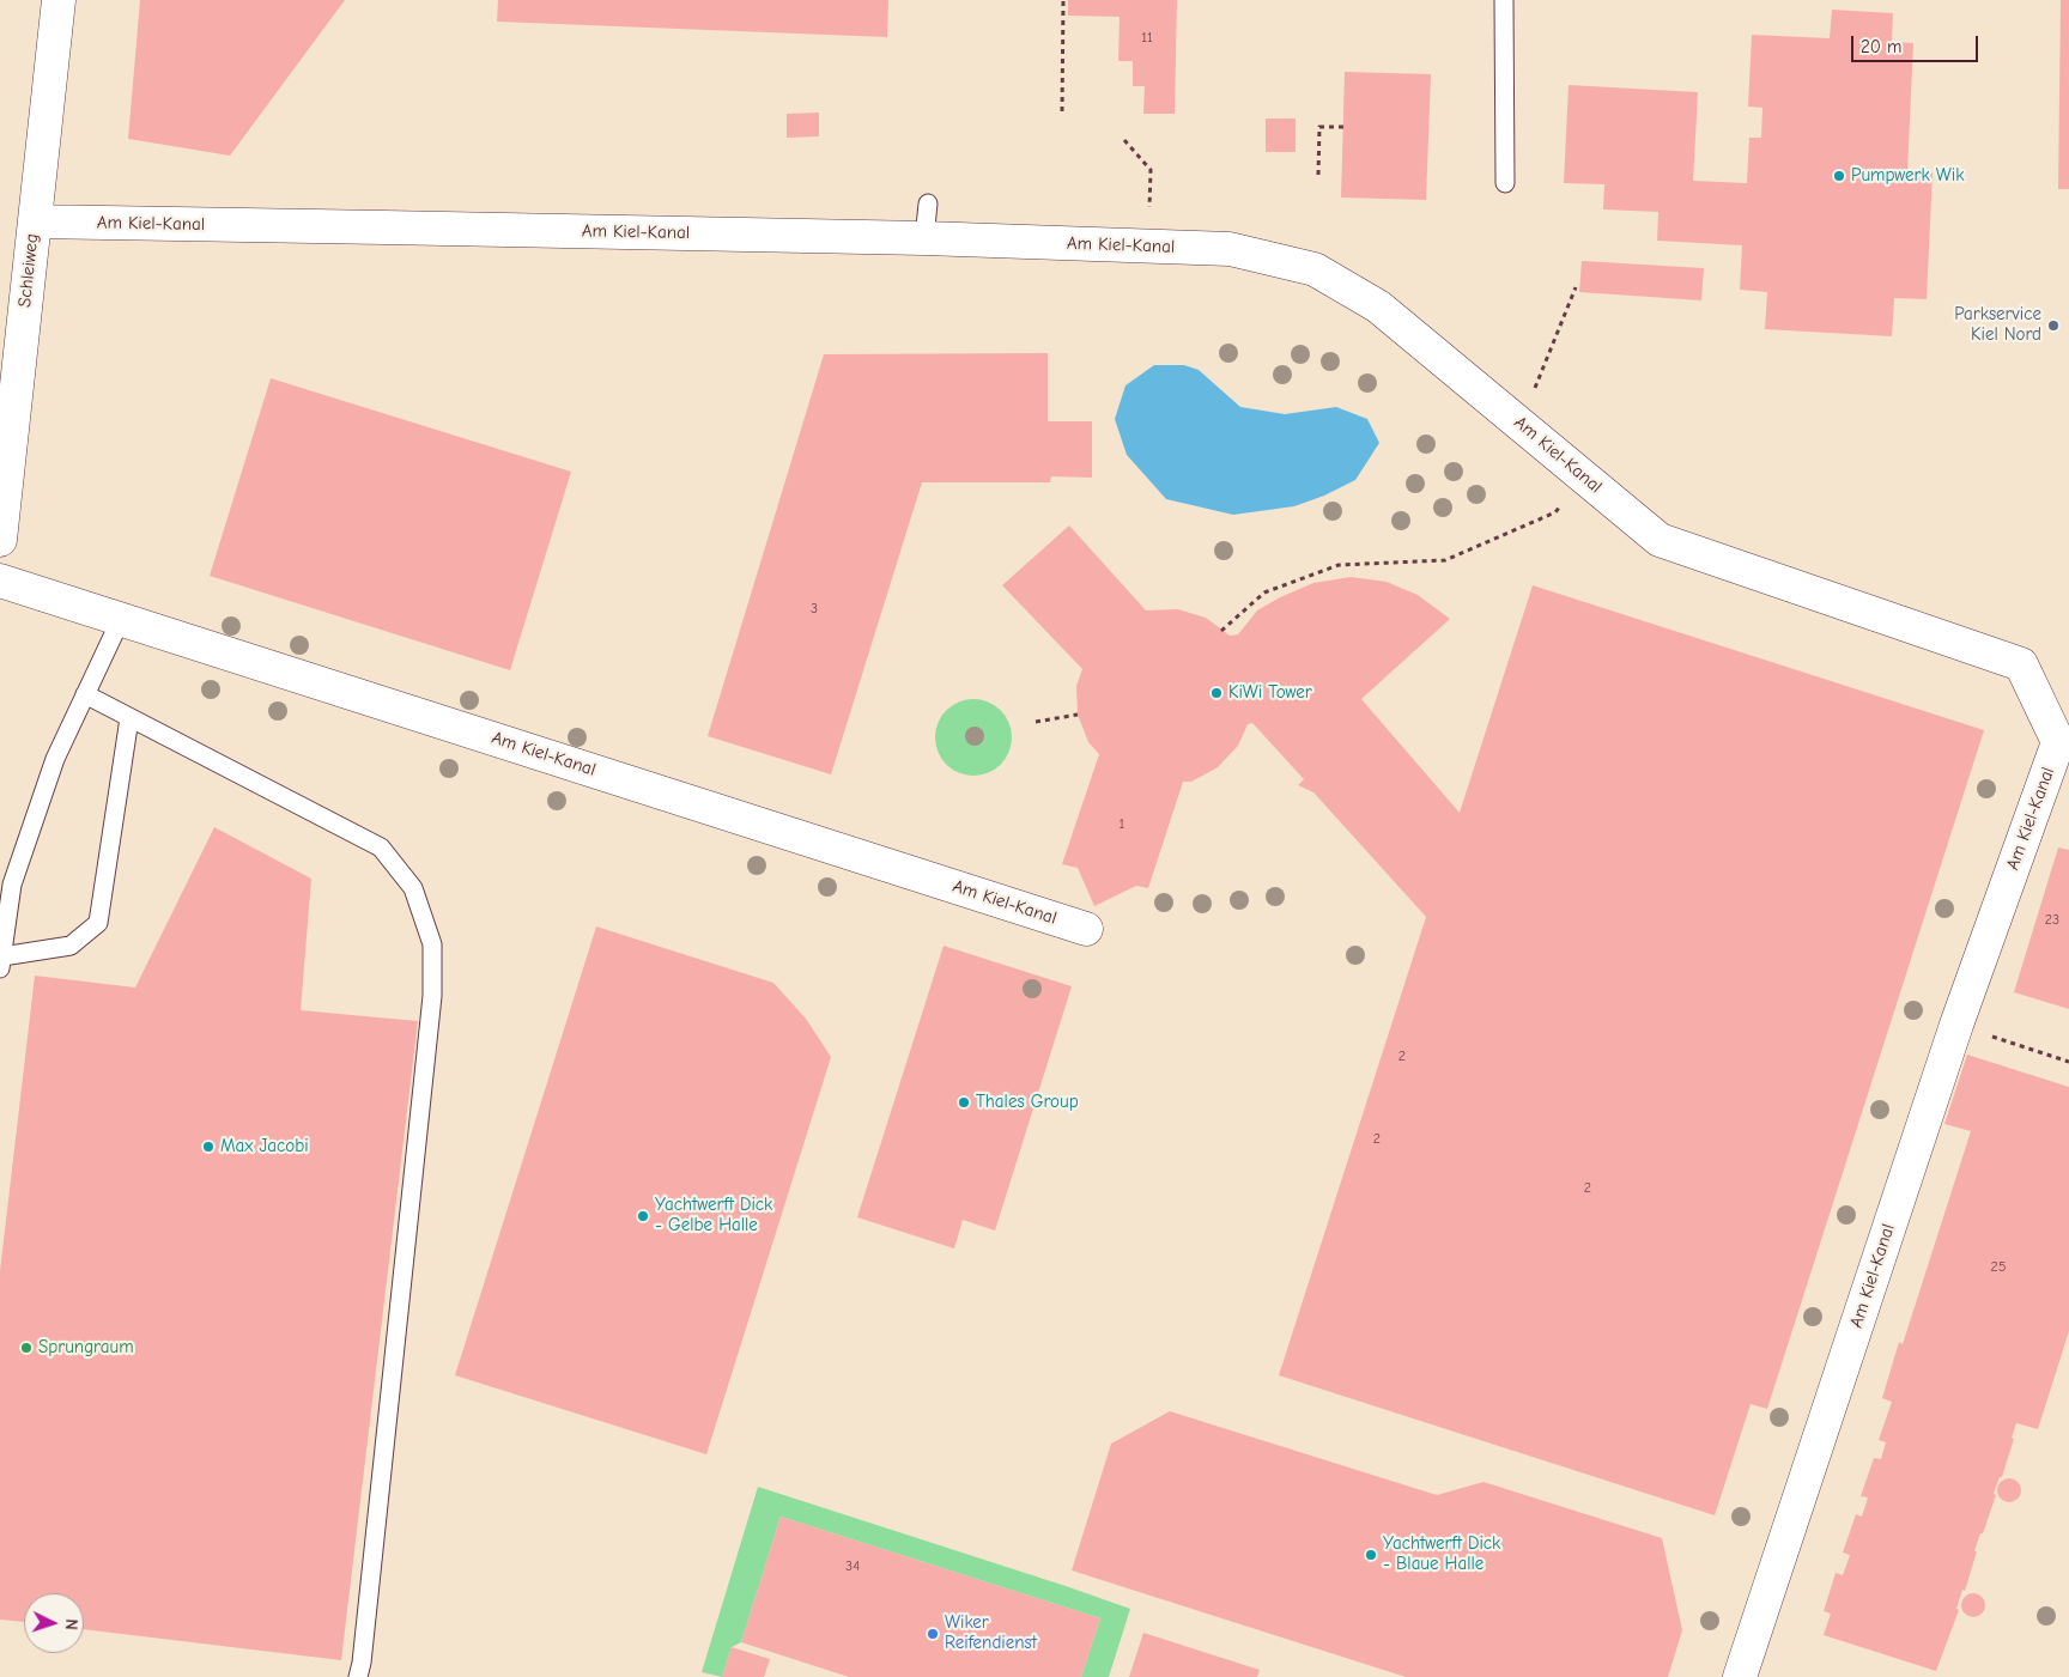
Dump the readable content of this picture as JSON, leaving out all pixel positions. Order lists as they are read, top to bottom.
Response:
{
  "streets": {
    "street": ["Am Kiel-Kanal", "Schleiweg"]
  },
  "crossings": [
    ["Am Kiel-Kanal", "Schleiweg"]
  ],
  "places": [
    "Pumpwerk Wik",
    "Parkservice Kiel Nord",
    "KiWi Tower",
    "Thales Group",
    "Max Jacobi",
    "Yachtwerft Dick - Gelbe Halle",
    "Sprungraum",
    "Yachtwerft Dick - Blaue Halle",
    "Wiker Reifendienst"
  ],
  "house_numbers": [
    "11",
    "3",
    "1",
    "23",
    "2",
    "2",
    "2",
    "25",
    "34"
  ],
  "scale_bar": "20 m",
  "north": "right"
}
